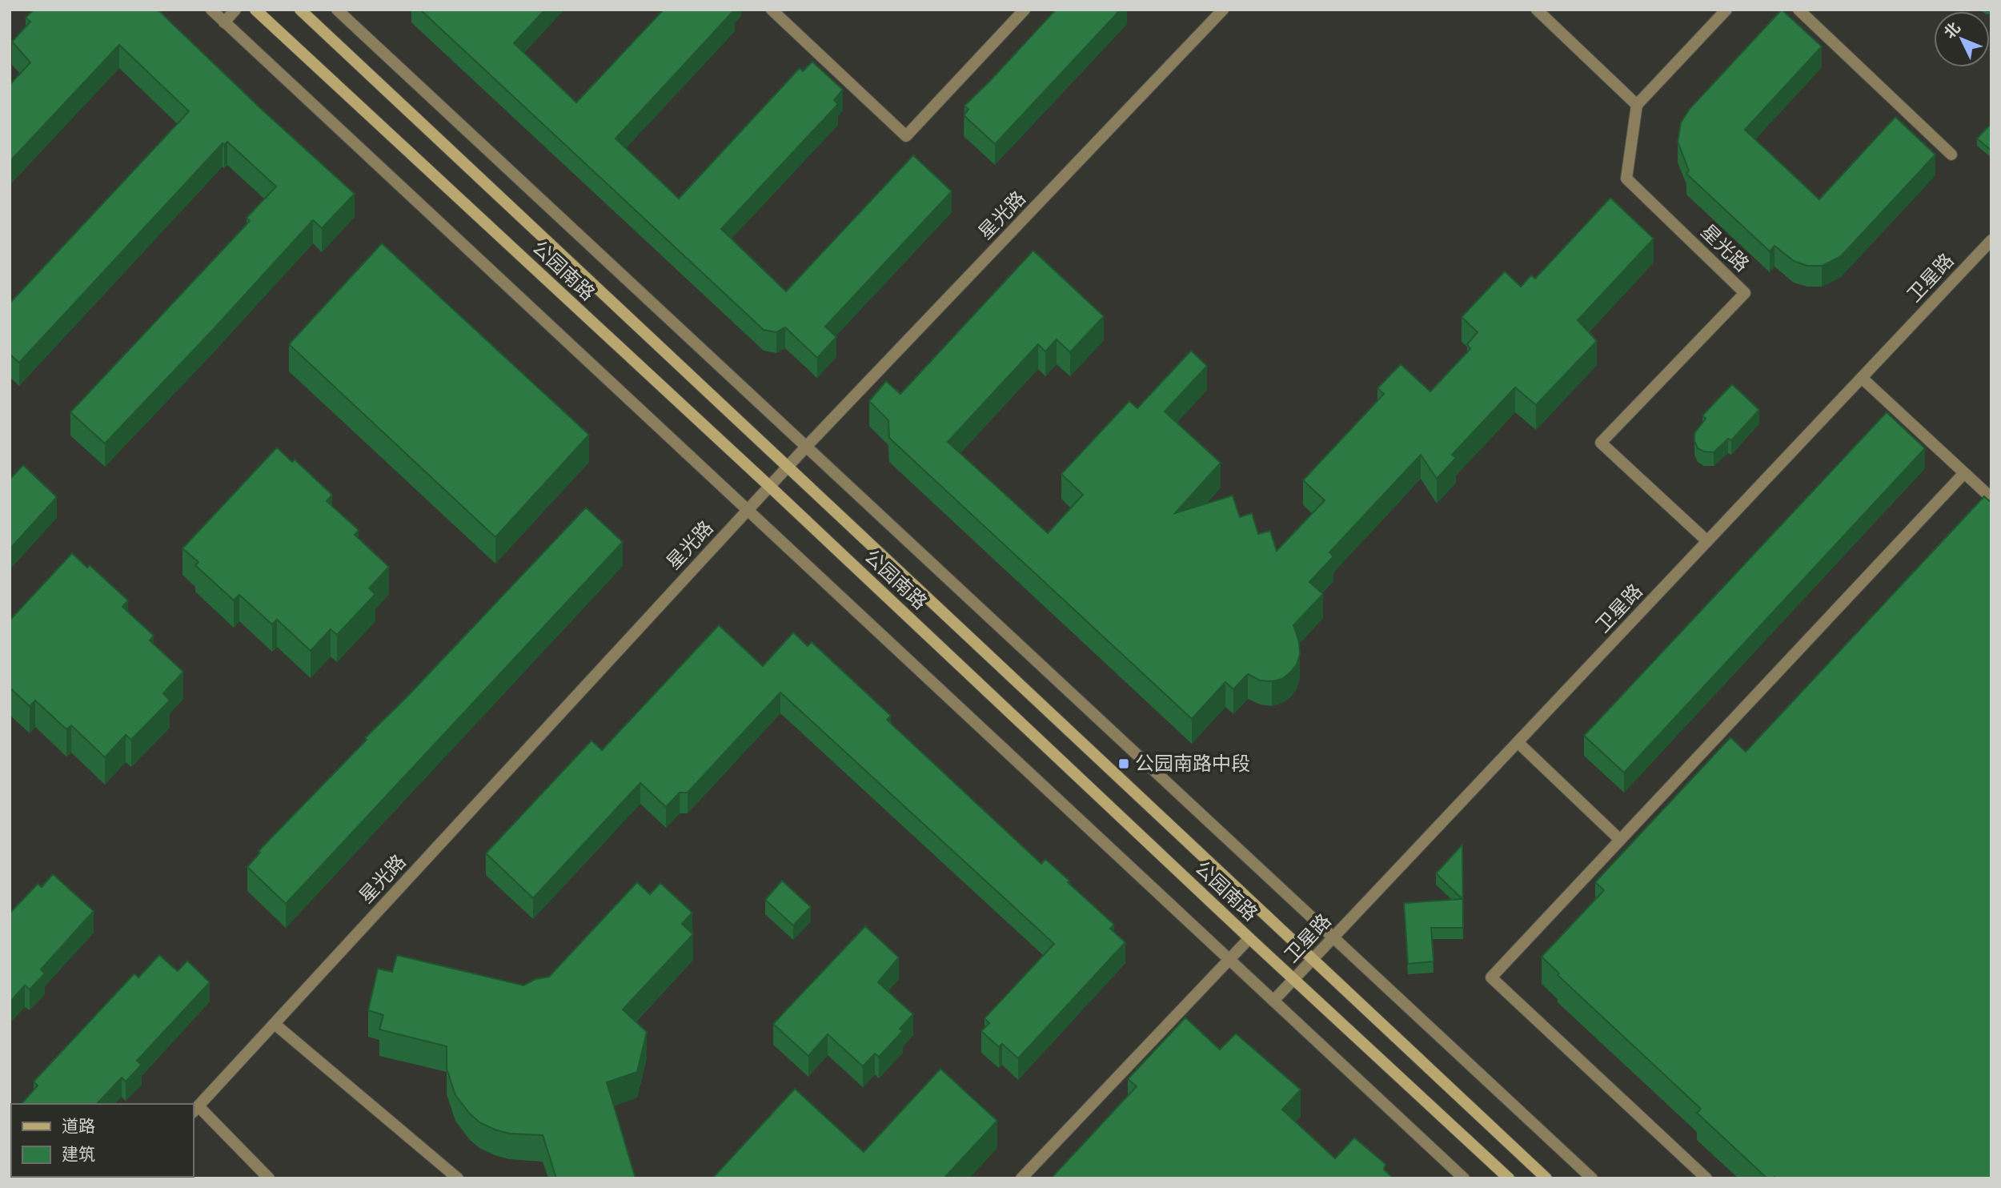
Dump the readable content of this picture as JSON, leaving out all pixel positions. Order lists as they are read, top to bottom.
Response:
{
  "streets": {
    "main road": ["公园南路"],
    "street": ["星光路", "卫星路"]
  },
  "crossings": [
    ["星光路", "公园南路"],
    ["星光路", "卫星路"],
    ["公园南路", "卫星路"]
  ],
  "places": {
    "transit": ["公园南路中段"]
  },
  "legend": ["道路", "建筑"],
  "north": "top left"
}
